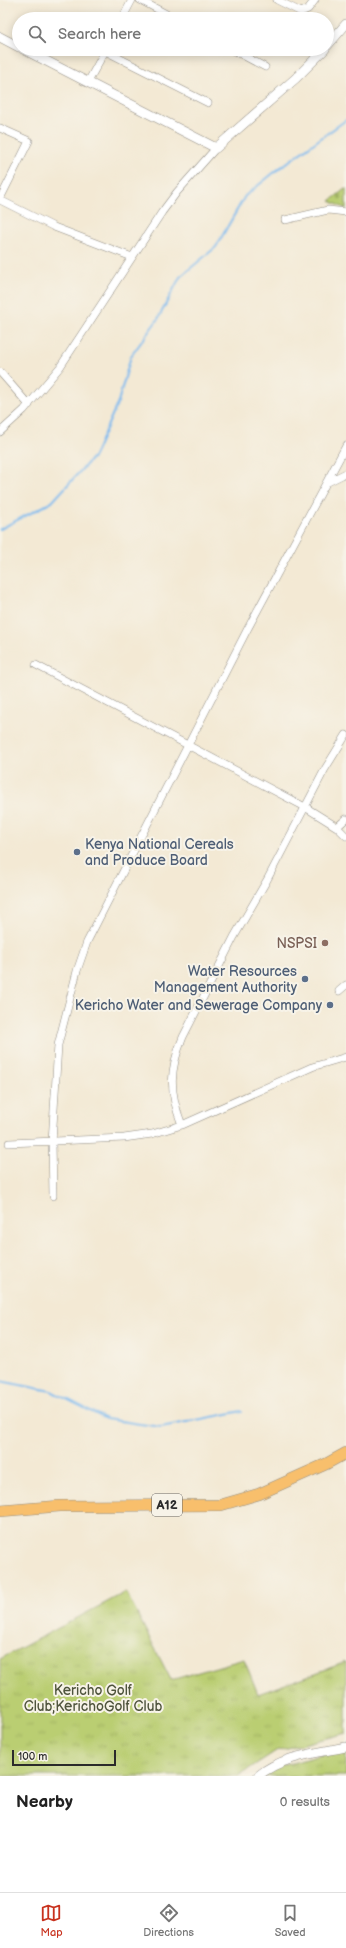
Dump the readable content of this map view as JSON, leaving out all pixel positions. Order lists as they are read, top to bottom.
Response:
{
  "streets": {
    "highway": ["A12"]
  },
  "parks": ["Kericho Golf Club;KerichoGolf Club"],
  "places": [
    "Kenya National Cereals and Produce Board",
    "NSPSI",
    "Water Resources Management Authority",
    "Kericho Water and Sewerage Company"
  ],
  "scale_bar": "100 m",
  "page": {
    "search": "Search here",
    "scale": "100 m",
    "heading": ["Nearby", "0 results"],
    "nav": ["Map", "Directions", "Saved"]
  }
}
